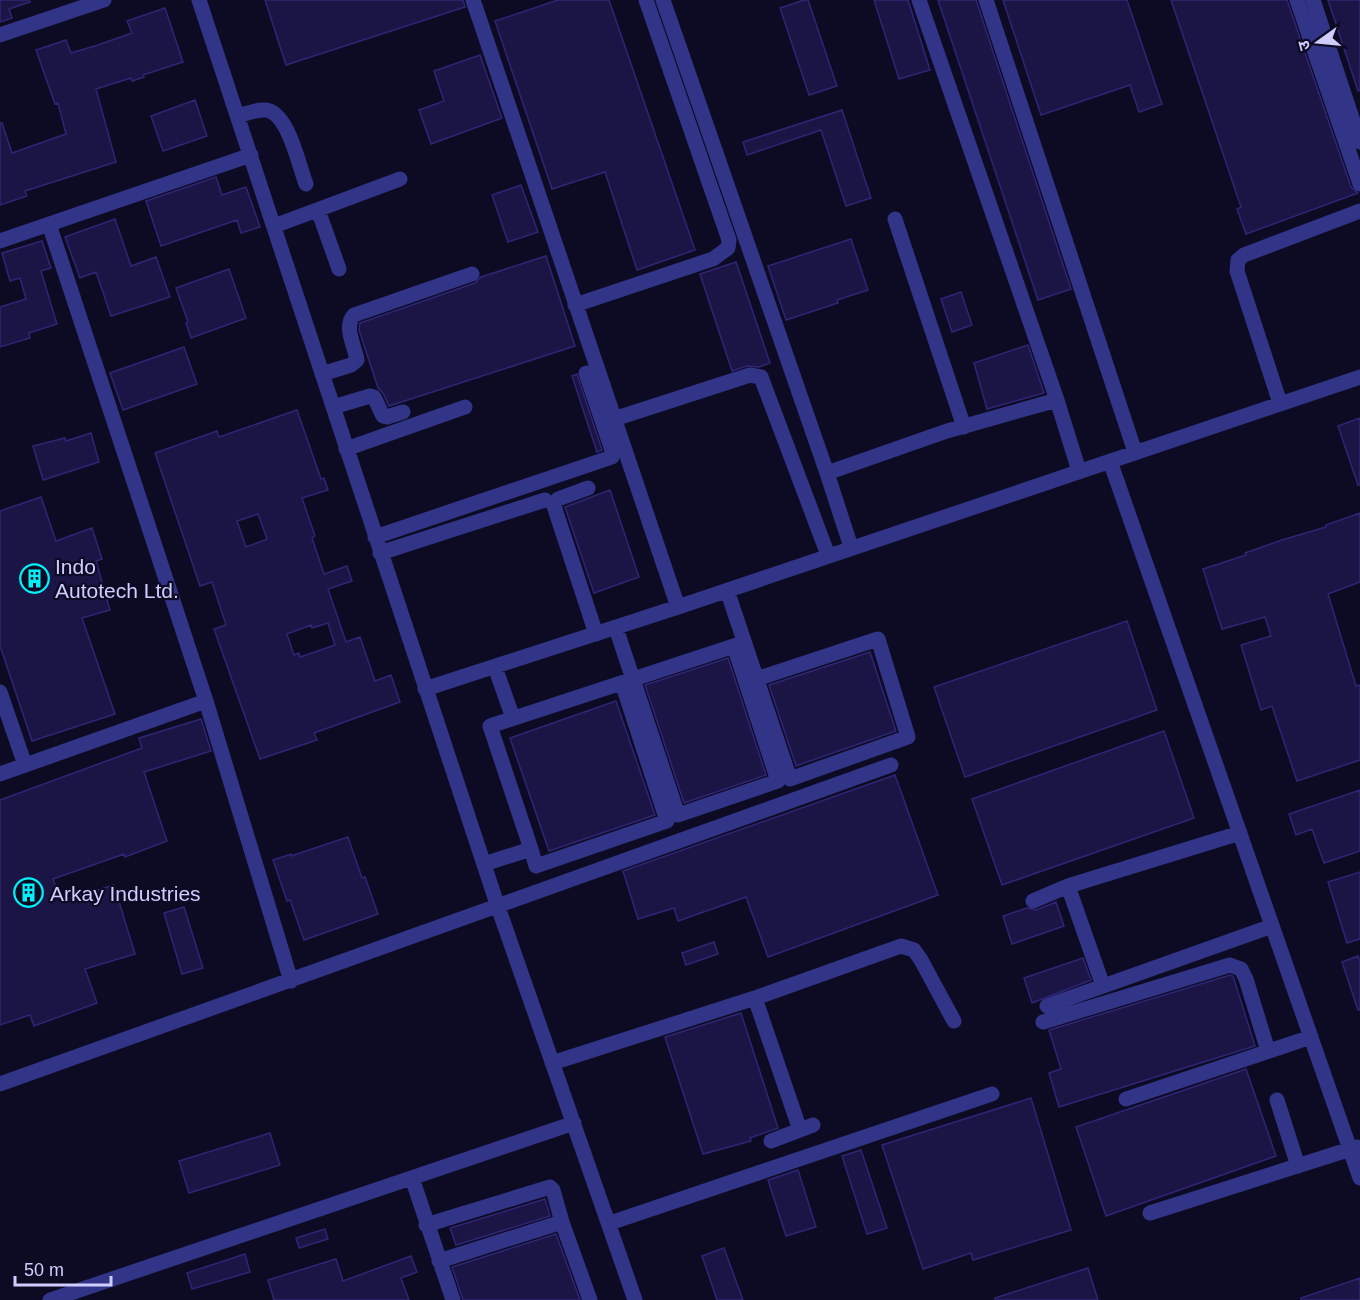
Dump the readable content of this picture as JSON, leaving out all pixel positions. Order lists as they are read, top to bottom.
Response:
{
  "places": {
    "building": ["Indo Autotech Ltd.", "Arkay Industries"]
  },
  "scale_bar": "50 m",
  "north": "left"
}
